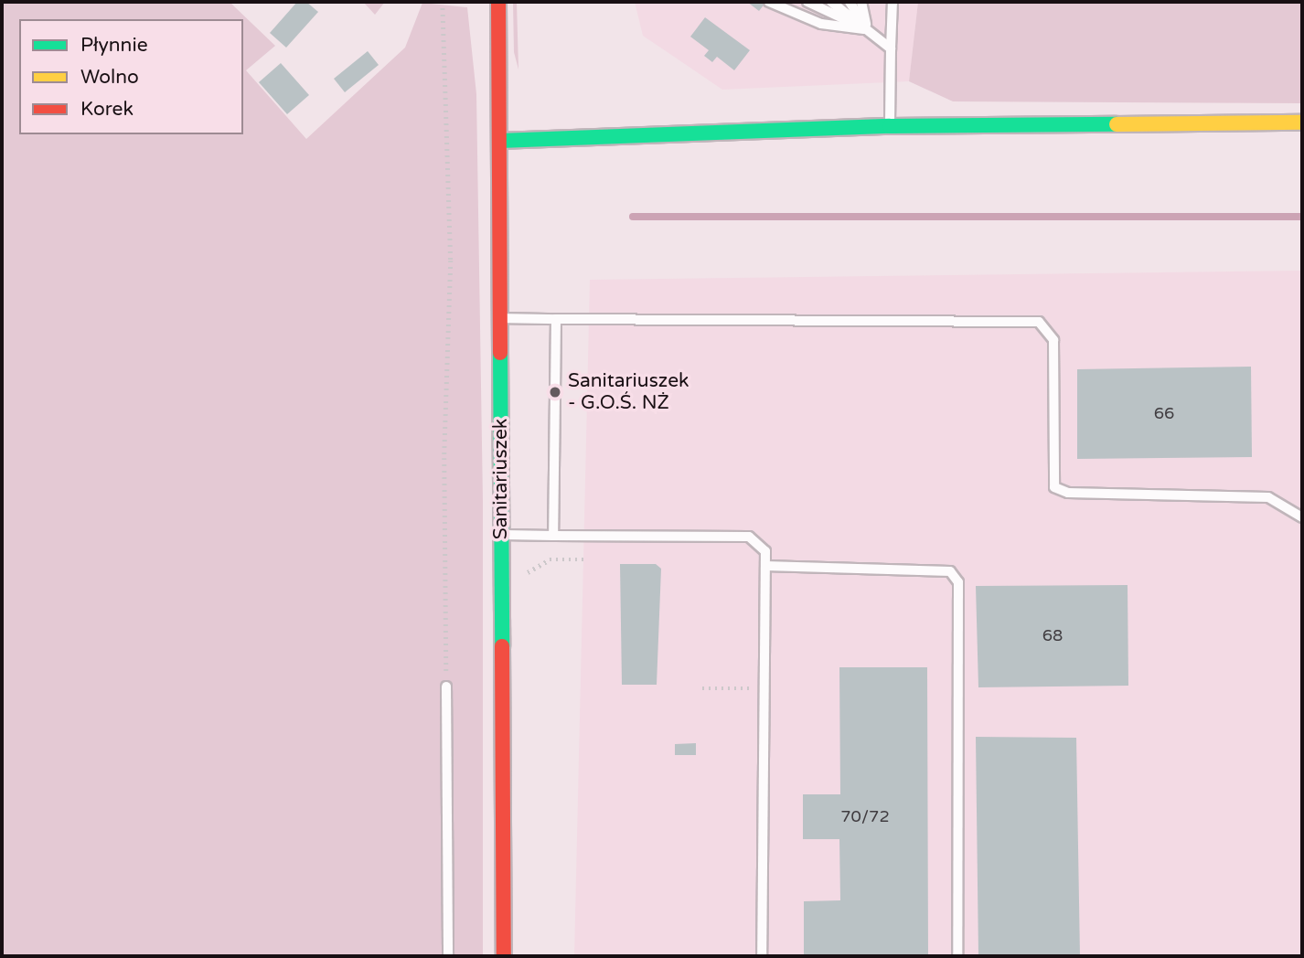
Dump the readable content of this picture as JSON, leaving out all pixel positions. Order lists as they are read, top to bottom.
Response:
{
  "streets": {
    "street": ["Sanitariuszek"]
  },
  "places": ["Sanitariuszek - G.O.Ś. NŻ"],
  "house_numbers": ["66", "68", "70/72"],
  "legend": ["Płynnie", "Wolno", "Korek"]
}
